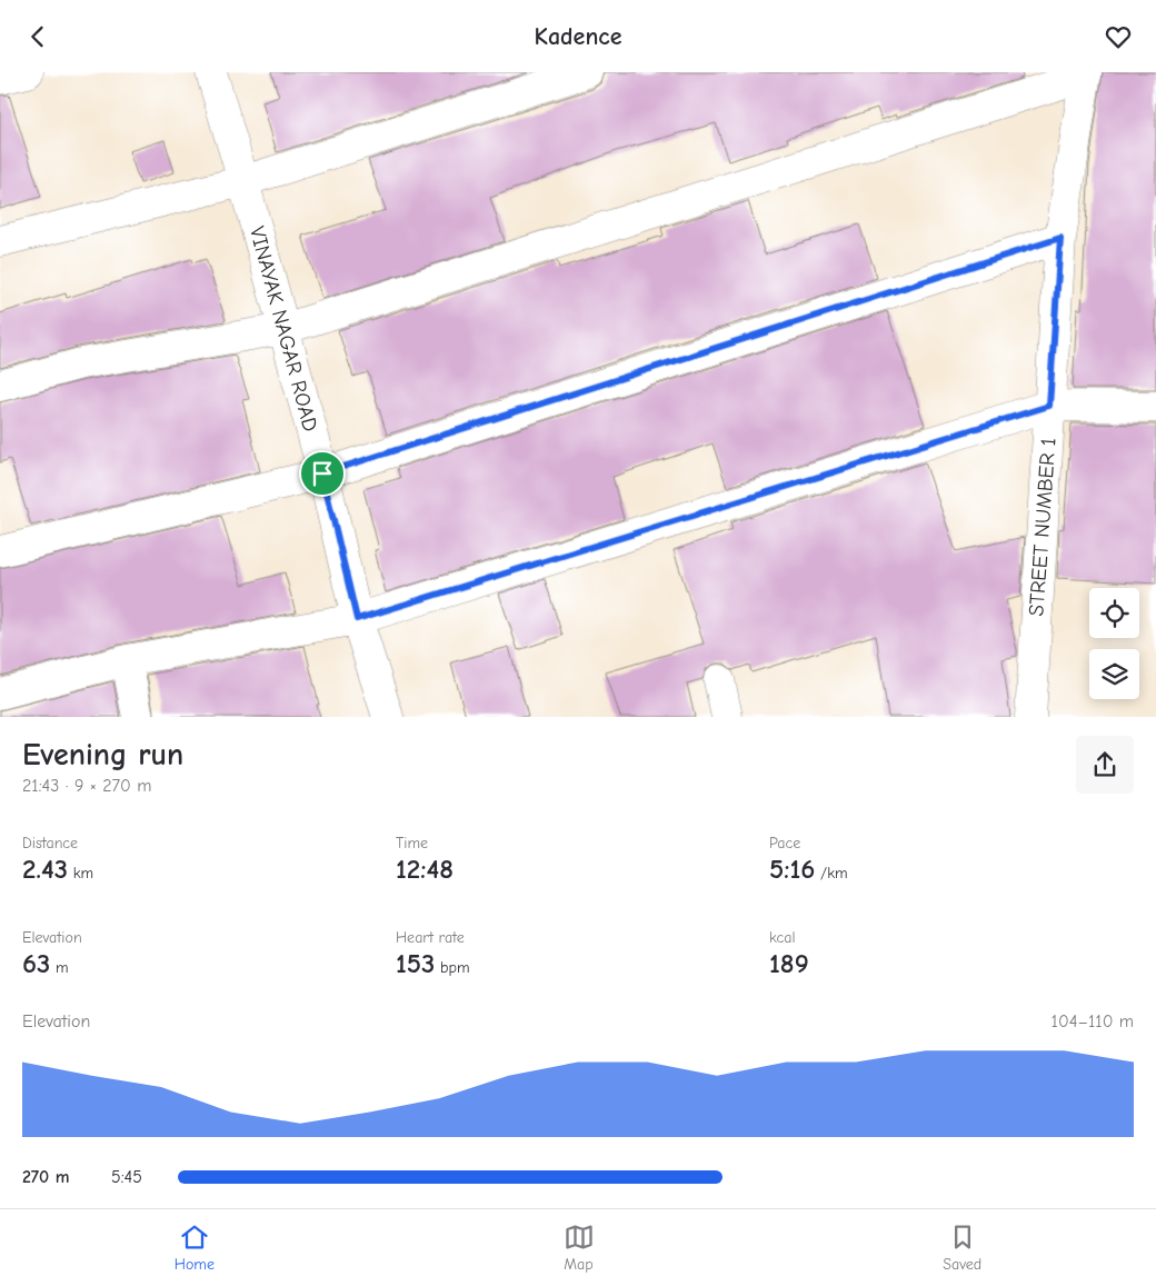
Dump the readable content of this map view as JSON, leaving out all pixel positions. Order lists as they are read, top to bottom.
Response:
{
  "streets": {
    "street": ["VINAYAK NAGAR ROAD", "STREET NUMBER 1"]
  },
  "page": {
    "header": "Kadence",
    "heading": ["Evening run", "21:43 · 9 × 270 m"],
    "stats": [
      ["Distance", "2.43 km"],
      ["Time", "12:48"],
      ["Pace", "5:16 /km"],
      ["Elevation", "63 m"],
      ["Heart rate", "153 bpm"],
      ["kcal", "189"]
    ],
    "chart": ["Elevation", "104–110 m"],
    "list": [
      {
        "name": "270 m",
        "note": "5:45"
      }
    ],
    "tabs": ["Home", "Map", "Saved"]
  }
}
